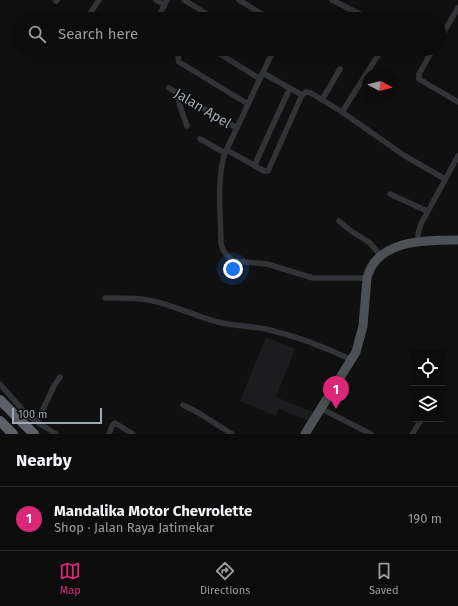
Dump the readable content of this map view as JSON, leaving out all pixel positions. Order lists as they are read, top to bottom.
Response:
{
  "streets": {
    "street": ["Jalan Apel"]
  },
  "scale_bar": "100 m",
  "north": "right",
  "page": {
    "search": "Search here",
    "pins": "1",
    "scale": "100 m",
    "heading": "Nearby",
    "list": [
      {
        "mark": "1",
        "name": "Mandalika Motor Chevrolette",
        "note": "Shop · Jalan Raya Jatimekar",
        "value": "190 m"
      }
    ],
    "nav": ["Map", "Directions", "Saved"]
  }
}
